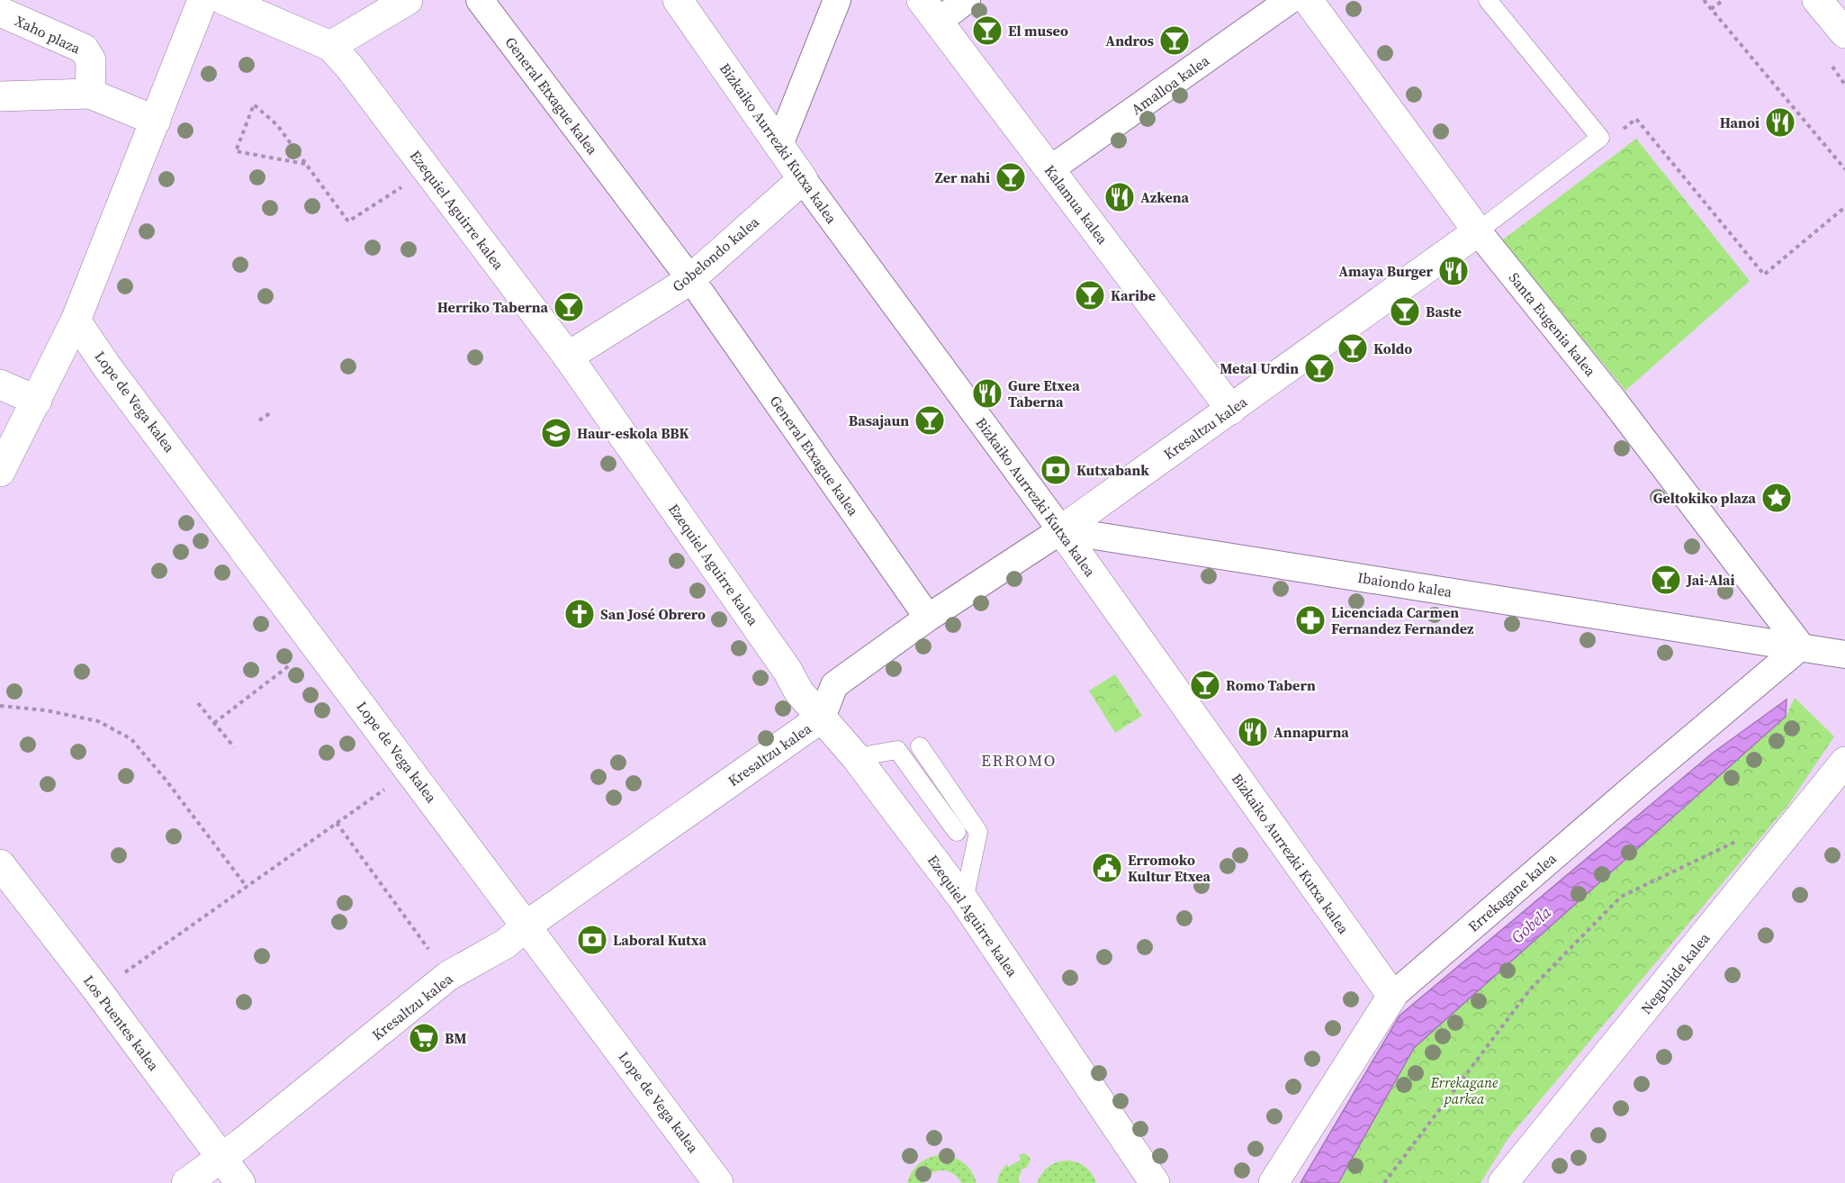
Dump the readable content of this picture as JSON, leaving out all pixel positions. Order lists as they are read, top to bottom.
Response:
{
  "streets": {
    "street": [
      "Xaho plaza",
      "Amalloa kalea",
      "General Etxague kalea",
      "Bizkaiko Aurrezki Kutxa kalea",
      "Kalamua kalea",
      "Ezequiel Aguirre kalea",
      "Gobelondo kalea",
      "Santa Eugenia kalea",
      "Lope de Vega kalea",
      "Kresaltzu kalea",
      "Ibaiondo kalea",
      "Errekagane kalea",
      "Negubide kalea",
      "Los Puentes kalea"
    ]
  },
  "crossings": [
    ["Amalloa kalea", "Kalamua kalea"],
    ["General Etxague kalea", "Kresaltzu kalea"],
    ["Bizkaiko Aurrezki Kutxa kalea", "Gobelondo kalea"],
    ["Bizkaiko Aurrezki Kutxa kalea", "Kresaltzu kalea"],
    ["Bizkaiko Aurrezki Kutxa kalea", "Ibaiondo kalea"],
    ["Bizkaiko Aurrezki Kutxa kalea", "Errekagane kalea"],
    ["Kalamua kalea", "Kresaltzu kalea"],
    ["Ezequiel Aguirre kalea", "Gobelondo kalea"],
    ["Ezequiel Aguirre kalea", "Kresaltzu kalea"],
    ["Santa Eugenia kalea", "Kresaltzu kalea"],
    ["Santa Eugenia kalea", "Ibaiondo kalea"],
    ["Santa Eugenia kalea", "Errekagane kalea"],
    ["Lope de Vega kalea", "Kresaltzu kalea"],
    ["Kresaltzu kalea", "Ibaiondo kalea"],
    ["Kresaltzu kalea", "Los Puentes kalea"],
    ["Ibaiondo kalea", "Errekagane kalea"]
  ],
  "districts": ["ERROMO"],
  "water": ["Gobela"],
  "parks": ["Errekagane parkea"],
  "places": {
    "bar": [
      "El museo",
      "Andros",
      "Zer nahi",
      "Karibe",
      "Herriko Taberna",
      "Baste",
      "Koldo",
      "Metal Urdin",
      "Basajaun",
      "Jai-Alai",
      "Romo Tabern"
    ],
    "restaurant": [
      "Hanoi",
      "Azkena",
      "Amaya Burger",
      "Gure Etxea Taberna",
      "Annapurna"
    ],
    "school or university": ["Haur-eskola BBK"],
    "bank": ["Kutxabank", "Laboral Kutxa"],
    "place": ["Geltokiko plaza"],
    "church": ["San José Obrero"],
    "pharmacy": ["Licenciada Carmen Fernandez Fernandez"],
    "public building": ["Erromoko Kultur Etxea"],
    "supermarket": ["BM"]
  }
}
